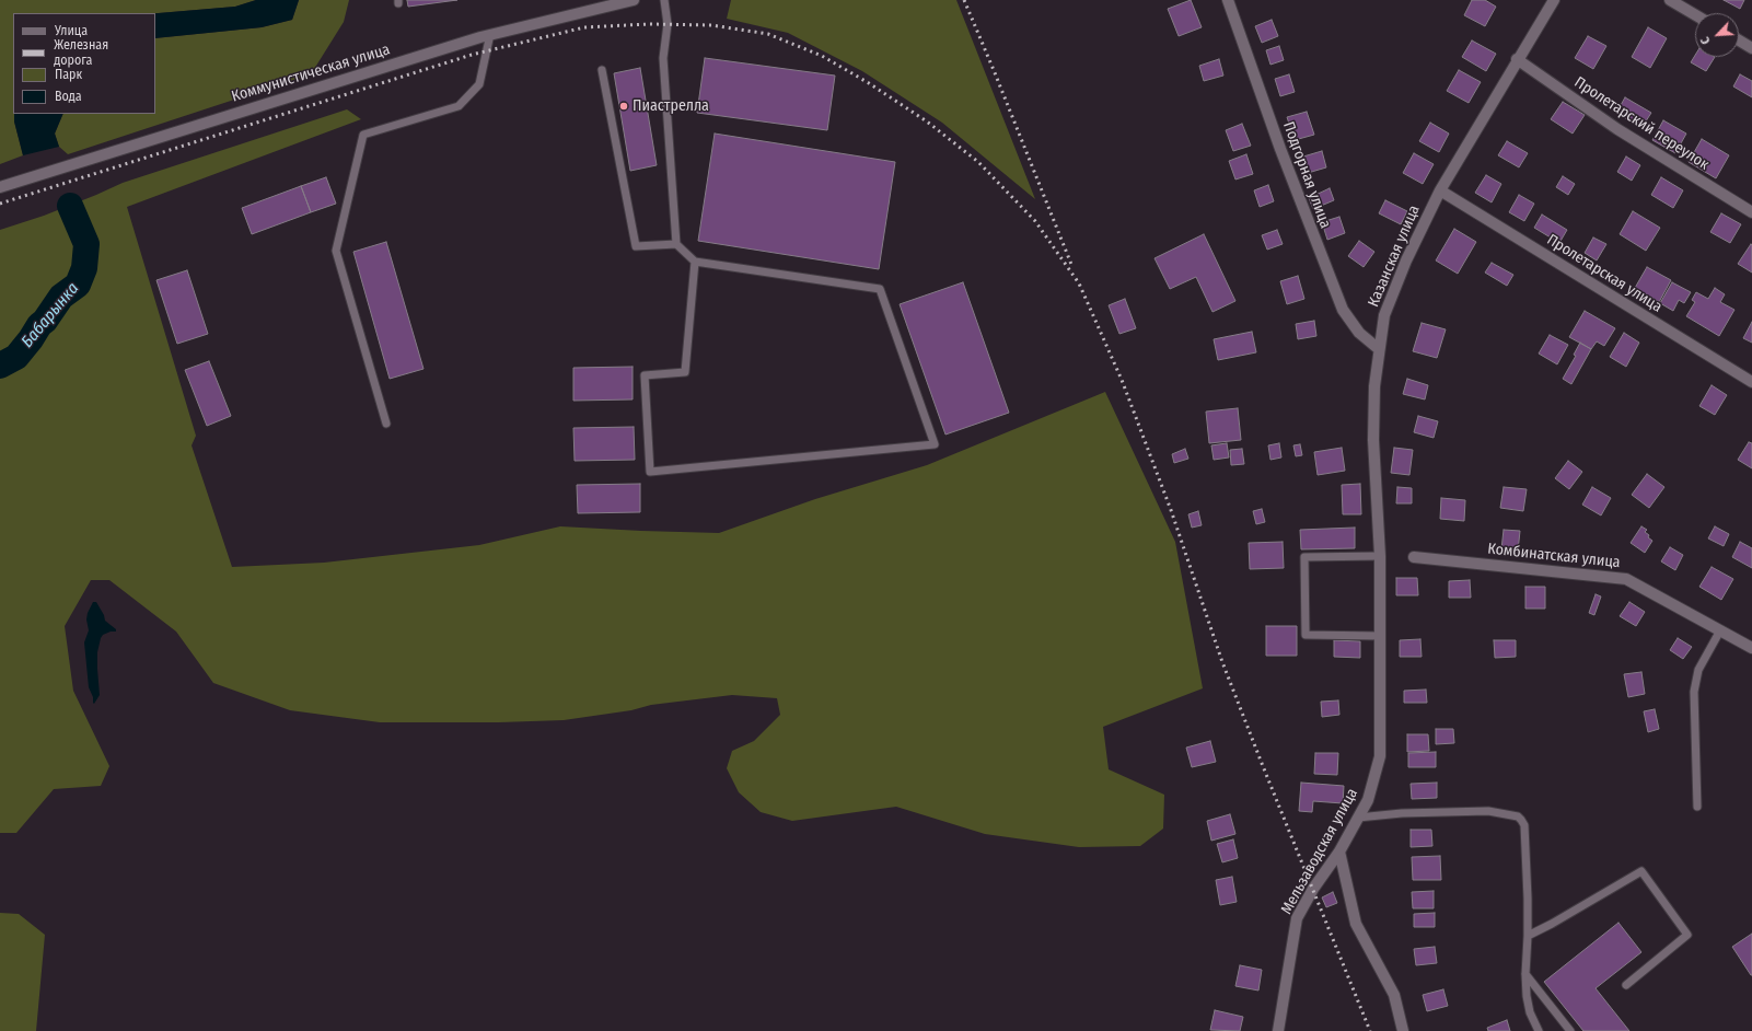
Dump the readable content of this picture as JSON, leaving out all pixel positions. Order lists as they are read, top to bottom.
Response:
{
  "streets": {
    "street": [
      "Коммунистическая улица",
      "Пролетарский переулок",
      "Подгорная улица",
      "Казанская улица",
      "Пролетарская улица",
      "Комбинатская улица",
      "Мельзаводская улица"
    ]
  },
  "crossings": [
    ["Пролетарский переулок", "Казанская улица"],
    ["Подгорная улица", "Казанская улица"],
    ["Казанская улица", "Пролетарская улица"],
    ["Казанская улица", "Мельзаводская улица"]
  ],
  "water": ["Бабарынка"],
  "places": ["Пиастрелла"],
  "legend": [
    "Улица",
    "Железная дорога",
    "Парк",
    "Вода"
  ],
  "north": "bottom left"
}
